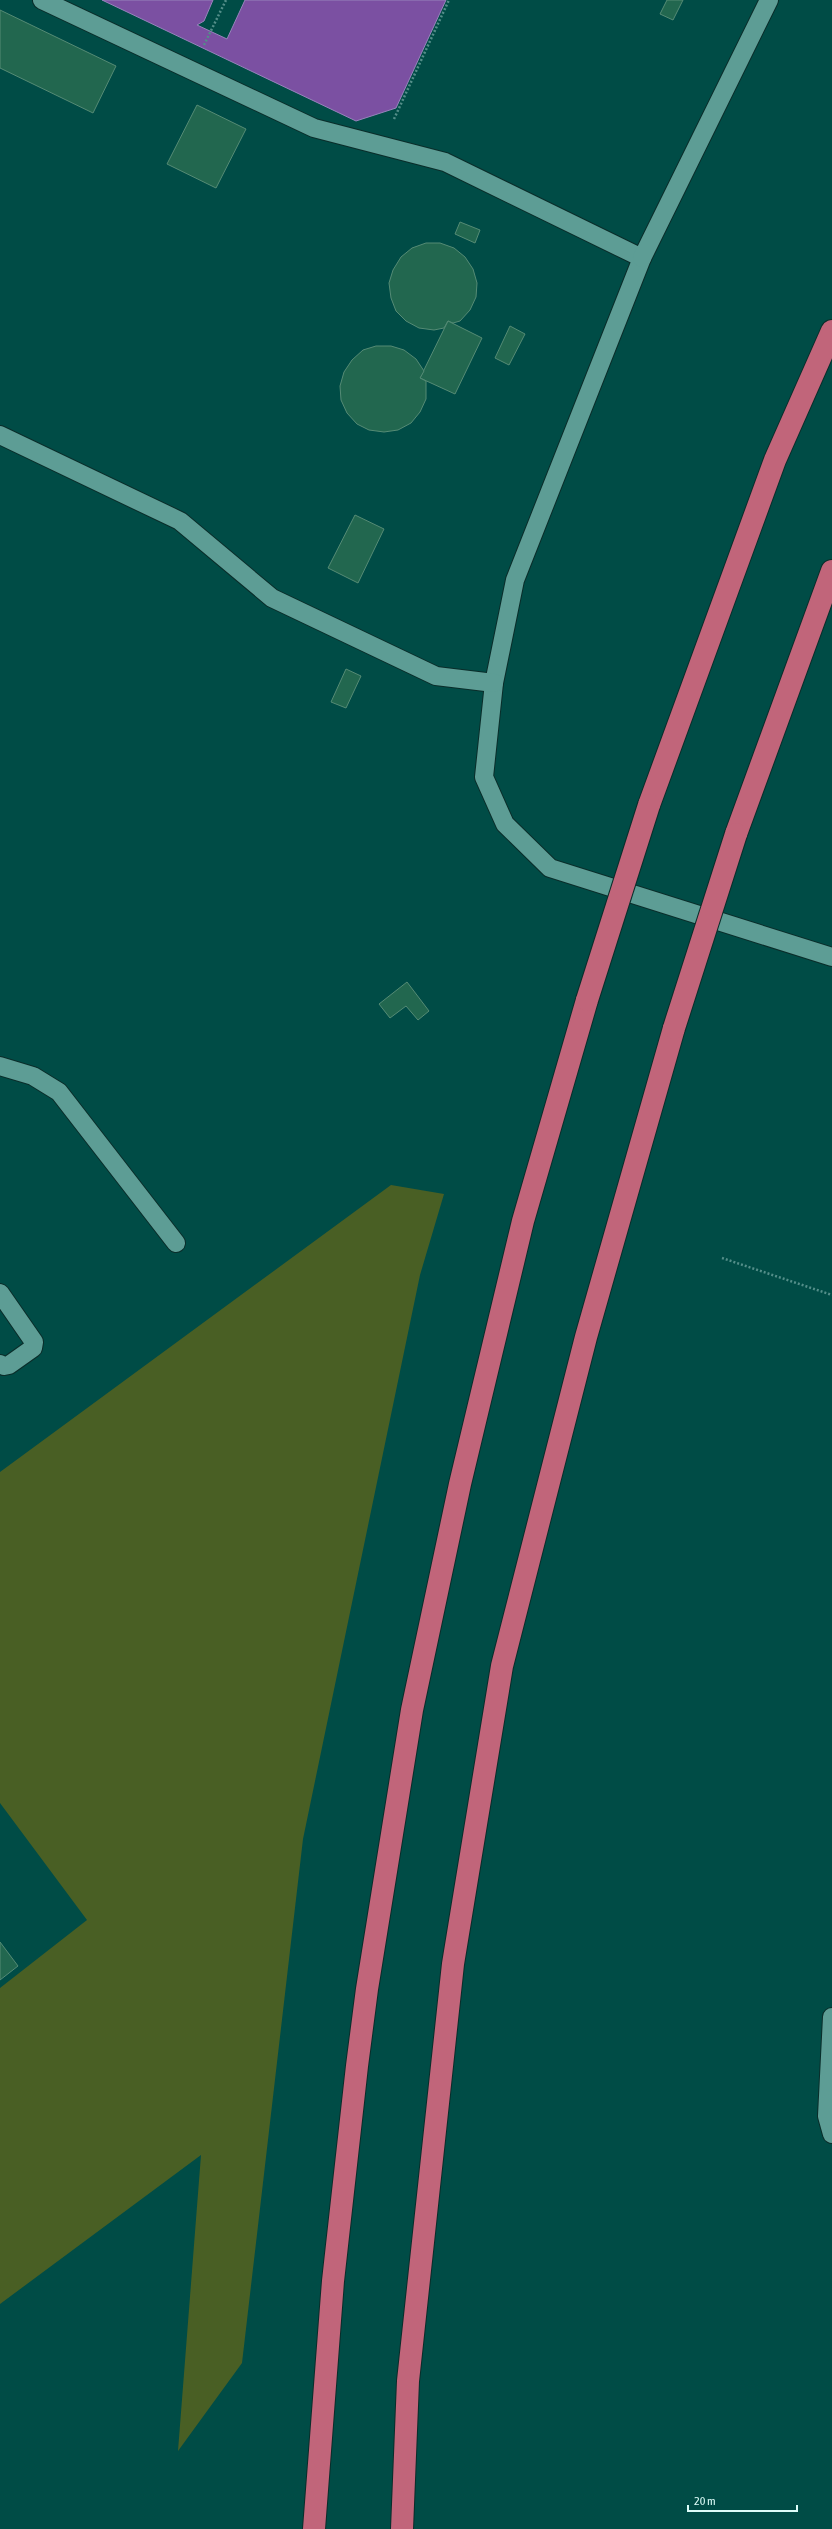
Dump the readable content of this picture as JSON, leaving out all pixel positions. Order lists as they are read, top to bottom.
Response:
{
  "scale_bar": "20 m"
}
